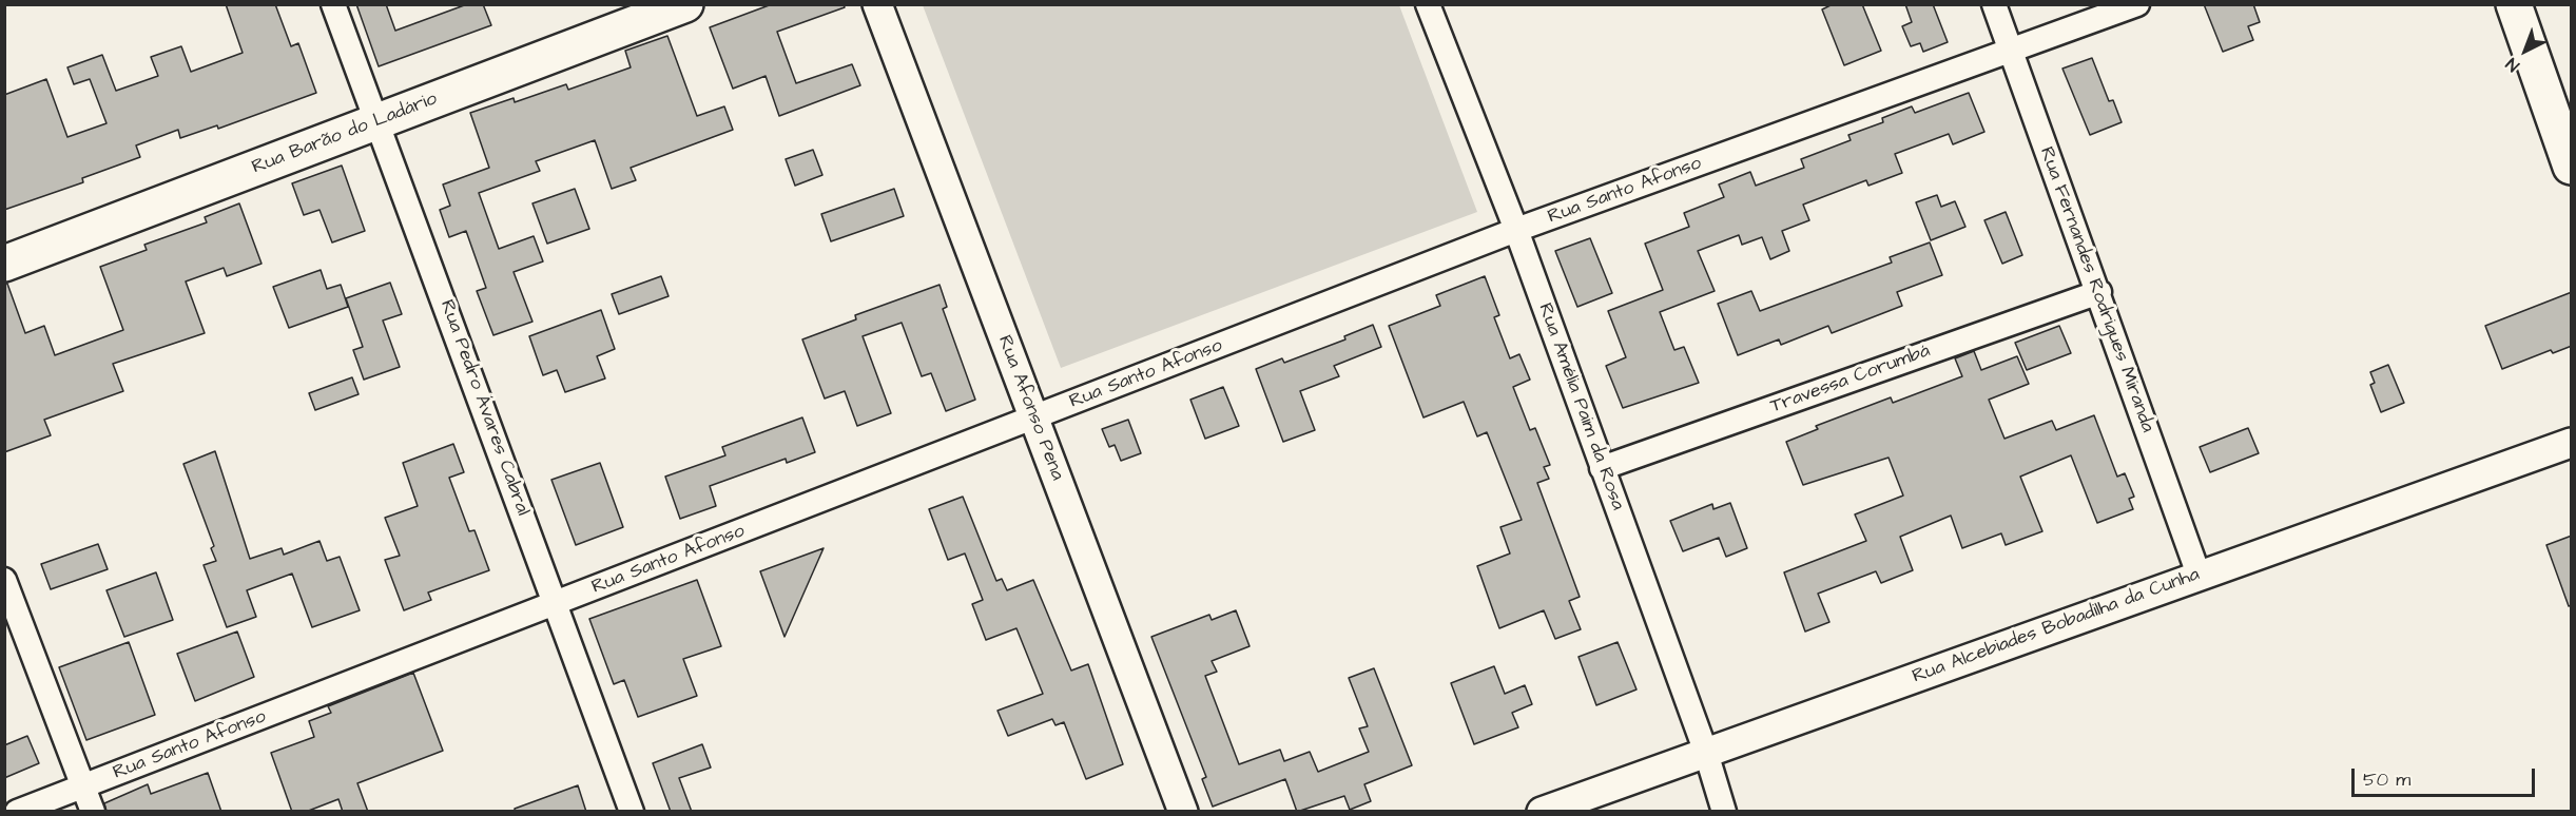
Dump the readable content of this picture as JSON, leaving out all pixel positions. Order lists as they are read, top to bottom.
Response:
{
  "streets": {
    "main road": ["Rua Barão do Ladário"],
    "street": [
      "Rua Santo Afonso",
      "Rua Fernandes Rodrigues Miranda",
      "Travessa Corumbá",
      "Rua Amélia Paim da Rosa",
      "Rua Pedro Ávares Cabral",
      "Rua Afonso Pena",
      "Rua Alcebiades Bobadilha da Cunha"
    ]
  },
  "crossings": [
    ["Rua Barão do Ladário", "Rua Pedro Ávares Cabral"],
    ["Rua Santo Afonso", "Rua Fernandes Rodrigues Miranda"],
    ["Rua Santo Afonso", "Rua Amélia Paim da Rosa"],
    ["Rua Santo Afonso", "Rua Pedro Ávares Cabral"],
    ["Rua Santo Afonso", "Rua Afonso Pena"],
    ["Rua Fernandes Rodrigues Miranda", "Travessa Corumbá"],
    ["Rua Fernandes Rodrigues Miranda", "Rua Alcebiades Bobadilha da Cunha"],
    ["Travessa Corumbá", "Rua Amélia Paim da Rosa"],
    ["Rua Amélia Paim da Rosa", "Rua Alcebiades Bobadilha da Cunha"]
  ],
  "scale_bar": "50 m",
  "north": "bottom left"
}
